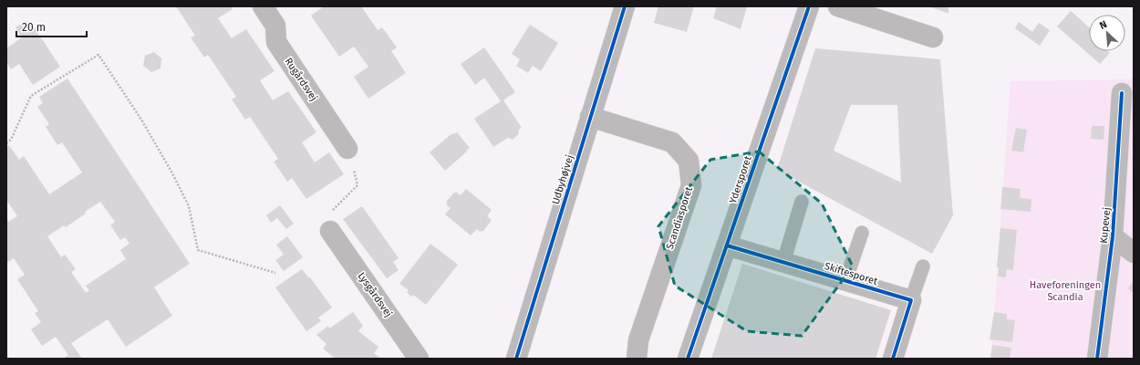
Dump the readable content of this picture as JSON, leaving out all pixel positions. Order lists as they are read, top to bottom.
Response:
{
  "streets": {
    "street": [
      "Rugårdsvej",
      "Udbyhøjvej",
      "Ydersporet",
      "Scandiasporet",
      "Kupevej",
      "Skiftesporet",
      "Lysgårdsvej"
    ]
  },
  "crossings": [
    ["Udbyhøjvej", "Scandiasporet"],
    ["Ydersporet", "Skiftesporet"]
  ],
  "parks": ["Haveforeningen Scandia"],
  "scale_bar": "20 m",
  "north": "top left"
}
